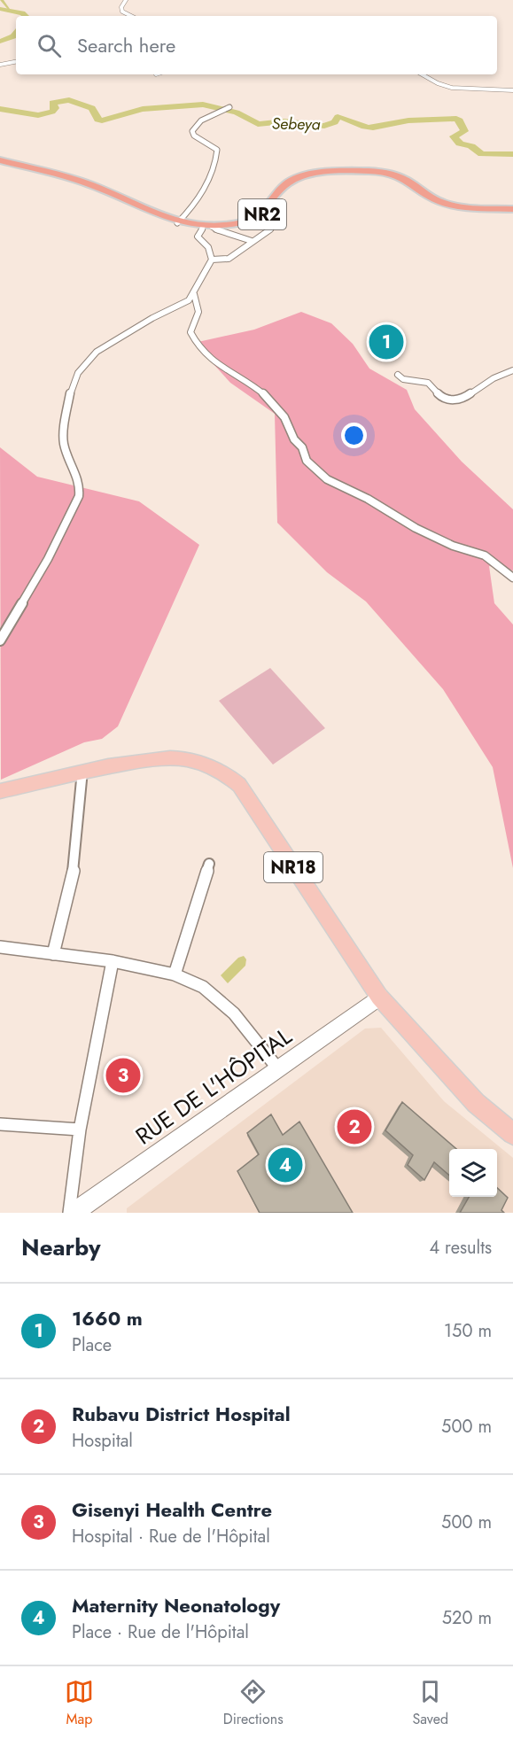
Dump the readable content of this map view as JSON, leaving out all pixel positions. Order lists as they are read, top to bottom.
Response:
{
  "streets": {
    "highway": ["NR2"],
    "main road": ["NR18"],
    "street": ["RUE DE L'HÔPITAL"]
  },
  "crossings": [
    ["NR18", "RUE DE L'HÔPITAL"]
  ],
  "water": ["Sebeya"],
  "page": {
    "search": "Search here",
    "pins": [
      "1",
      "3",
      "2",
      "4"
    ],
    "heading": ["Nearby", "4 results"],
    "list": [
      {
        "mark": "1",
        "name": "1660 m",
        "note": "Place",
        "value": "150 m"
      },
      {
        "mark": "2",
        "name": "Rubavu District Hospital",
        "note": "Hospital",
        "value": "500 m"
      },
      {
        "mark": "3",
        "name": "Gisenyi Health Centre",
        "note": "Hospital · Rue de l'Hôpital",
        "value": "500 m"
      },
      {
        "mark": "4",
        "name": "Maternity Neonatology",
        "note": "Place · Rue de l'Hôpital",
        "value": "520 m"
      }
    ],
    "nav": ["Map", "Directions", "Saved"]
  }
}
